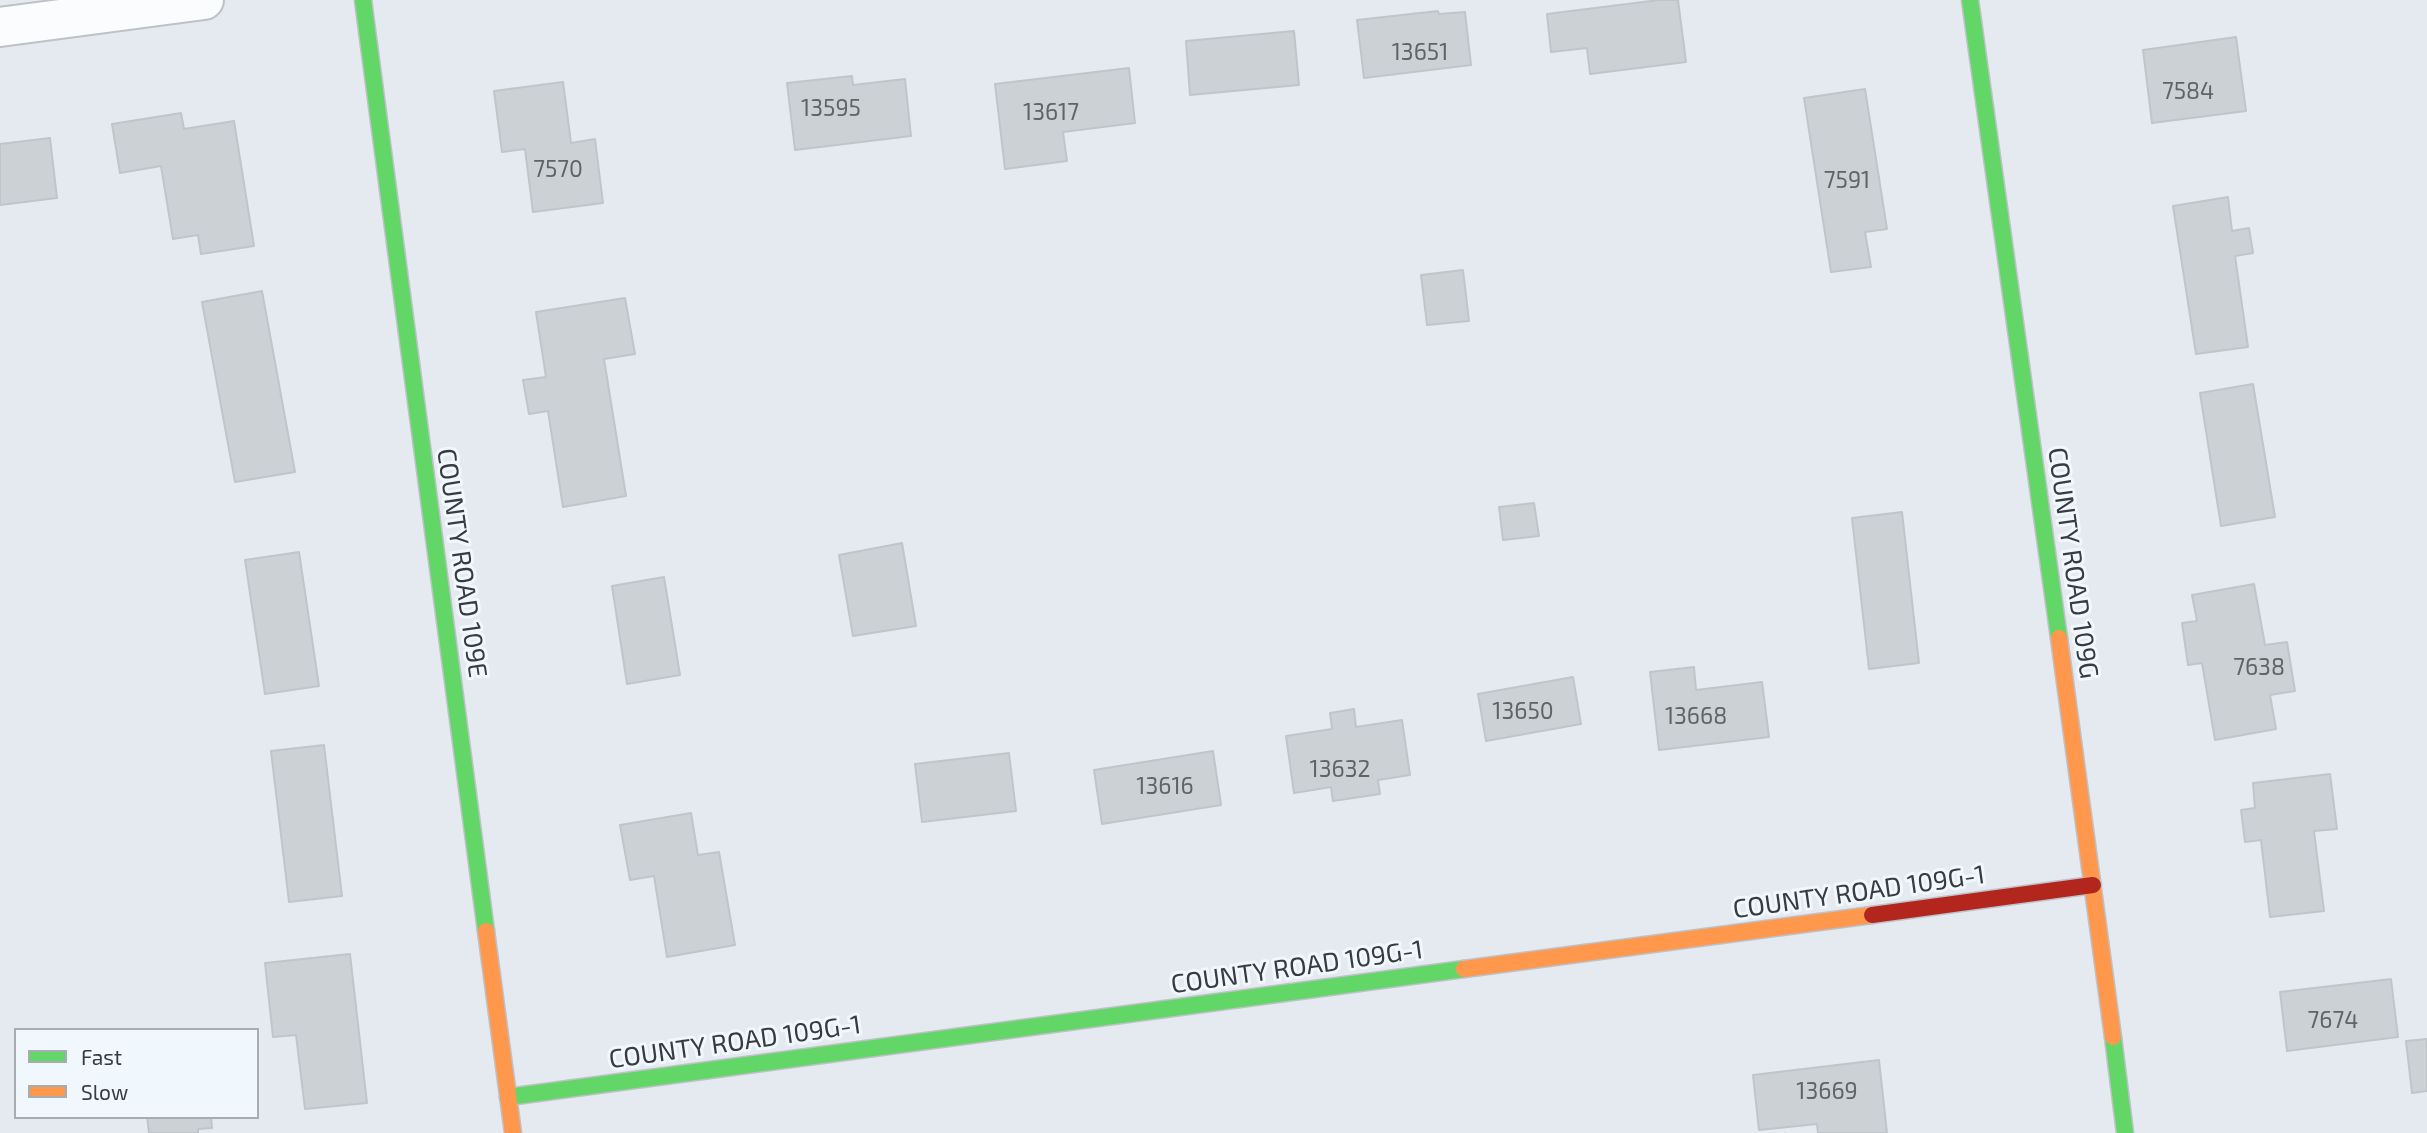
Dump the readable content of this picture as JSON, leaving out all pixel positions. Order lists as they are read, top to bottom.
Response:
{
  "streets": {
    "street": ["COUNTY ROAD 109E", "COUNTY ROAD 109G", "COUNTY ROAD 109G-1"]
  },
  "crossings": [
    ["COUNTY ROAD 109E", "COUNTY ROAD 109G-1"],
    ["COUNTY ROAD 109G", "COUNTY ROAD 109G-1"]
  ],
  "house_numbers": [
    "13651",
    "7584",
    "13595",
    "13617",
    "7570",
    "7591",
    "7638",
    "13650",
    "13668",
    "13632",
    "13616",
    "7674",
    "13669"
  ],
  "legend": ["Fast", "Slow"]
}
